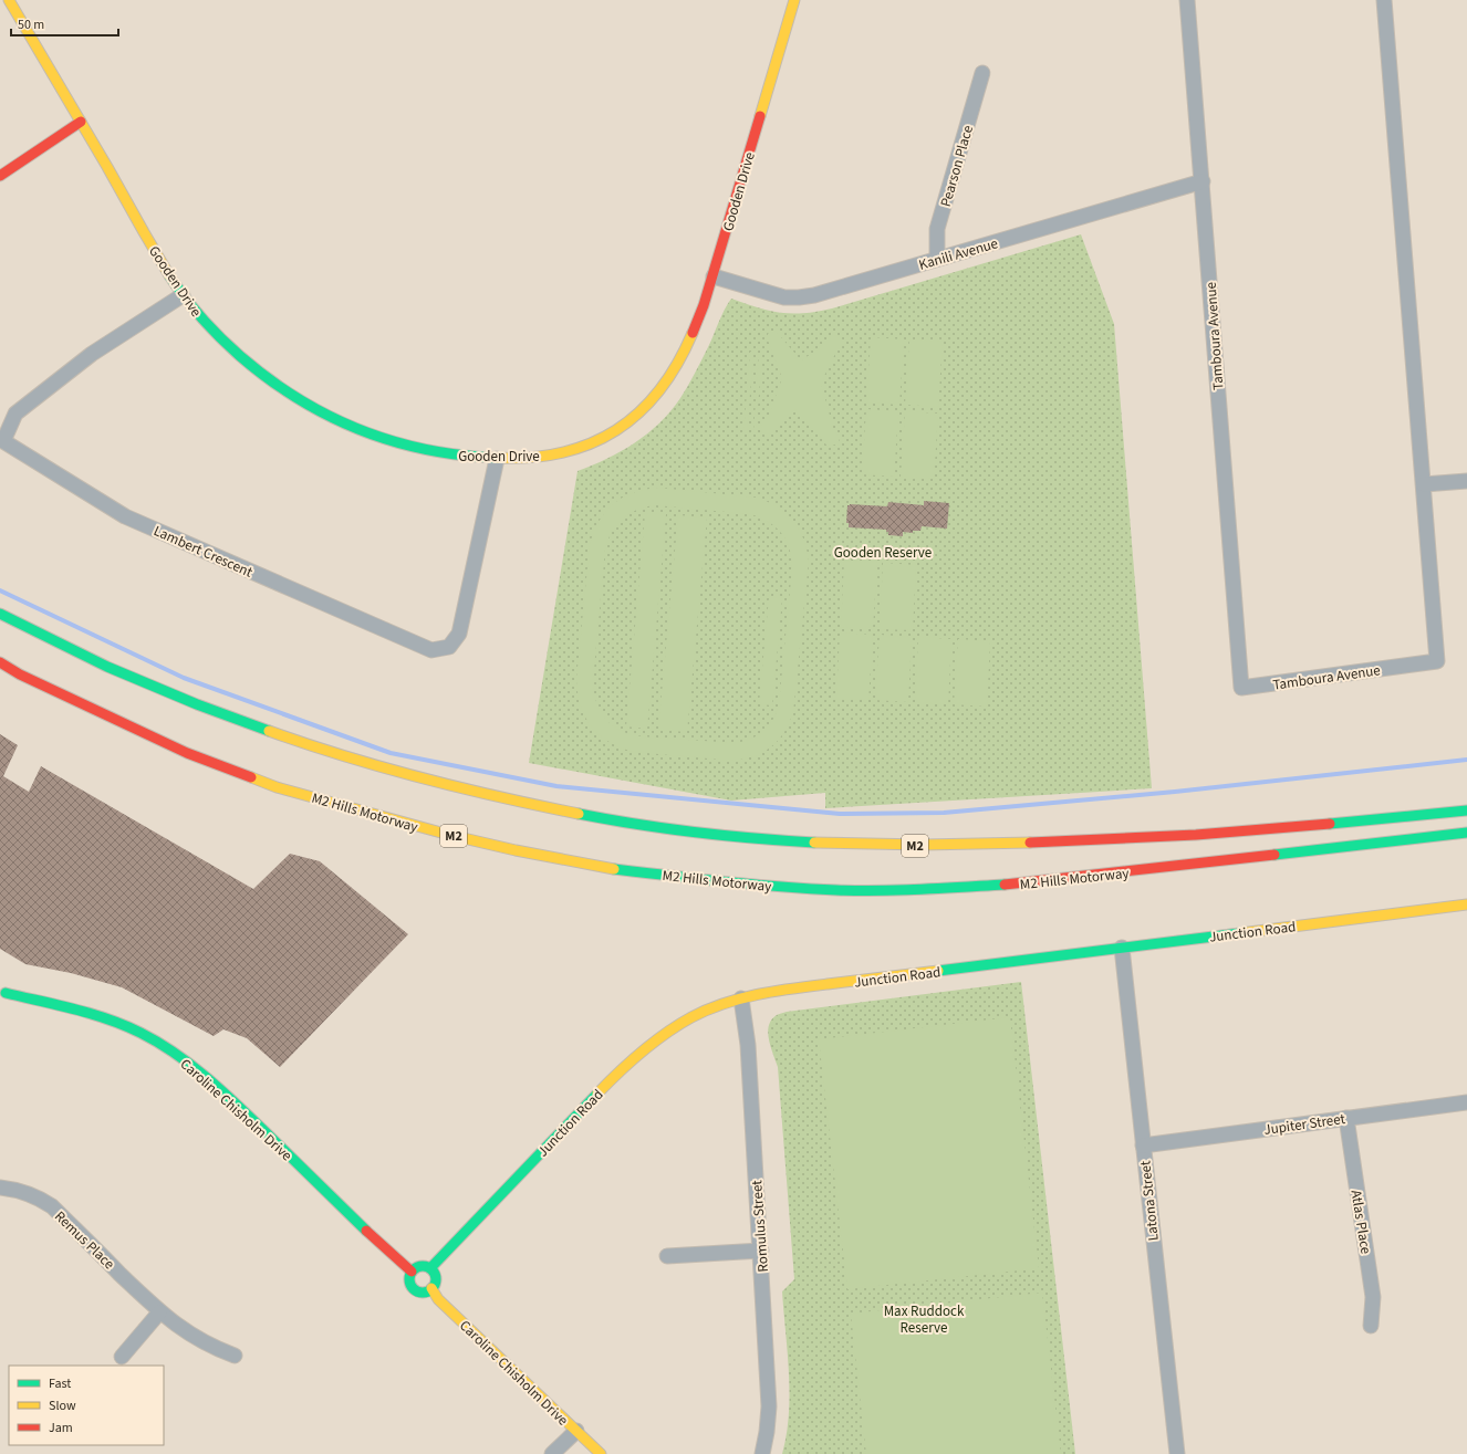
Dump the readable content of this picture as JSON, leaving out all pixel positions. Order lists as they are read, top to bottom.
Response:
{
  "streets": {
    "main road": [
      "Gooden Drive",
      "M2 Hills Motorway",
      "M2",
      "Junction Road",
      "Caroline Chisholm Drive"
    ],
    "street": [
      "Pearson Place",
      "Kanili Avenue",
      "Tamboura Avenue",
      "Lambert Crescent",
      "Jupiter Street",
      "Latona Street",
      "Atlas Place",
      "Romulus Street",
      "Remus Place"
    ]
  },
  "crossings": [
    ["Pearson Place", "Kanili Avenue"],
    ["Gooden Drive", "Kanili Avenue"],
    ["Gooden Drive", "Lambert Crescent"],
    ["Kanili Avenue", "Tamboura Avenue"],
    ["Junction Road", "Caroline Chisholm Drive"],
    ["Junction Road", "Latona Street"],
    ["Junction Road", "Romulus Street"],
    ["Jupiter Street", "Latona Street"],
    ["Jupiter Street", "Atlas Place"]
  ],
  "parks": ["Gooden Reserve", "Max Ruddock Reserve"],
  "legend": ["Fast", "Slow", "Jam"],
  "scale_bar": "50 m"
}
